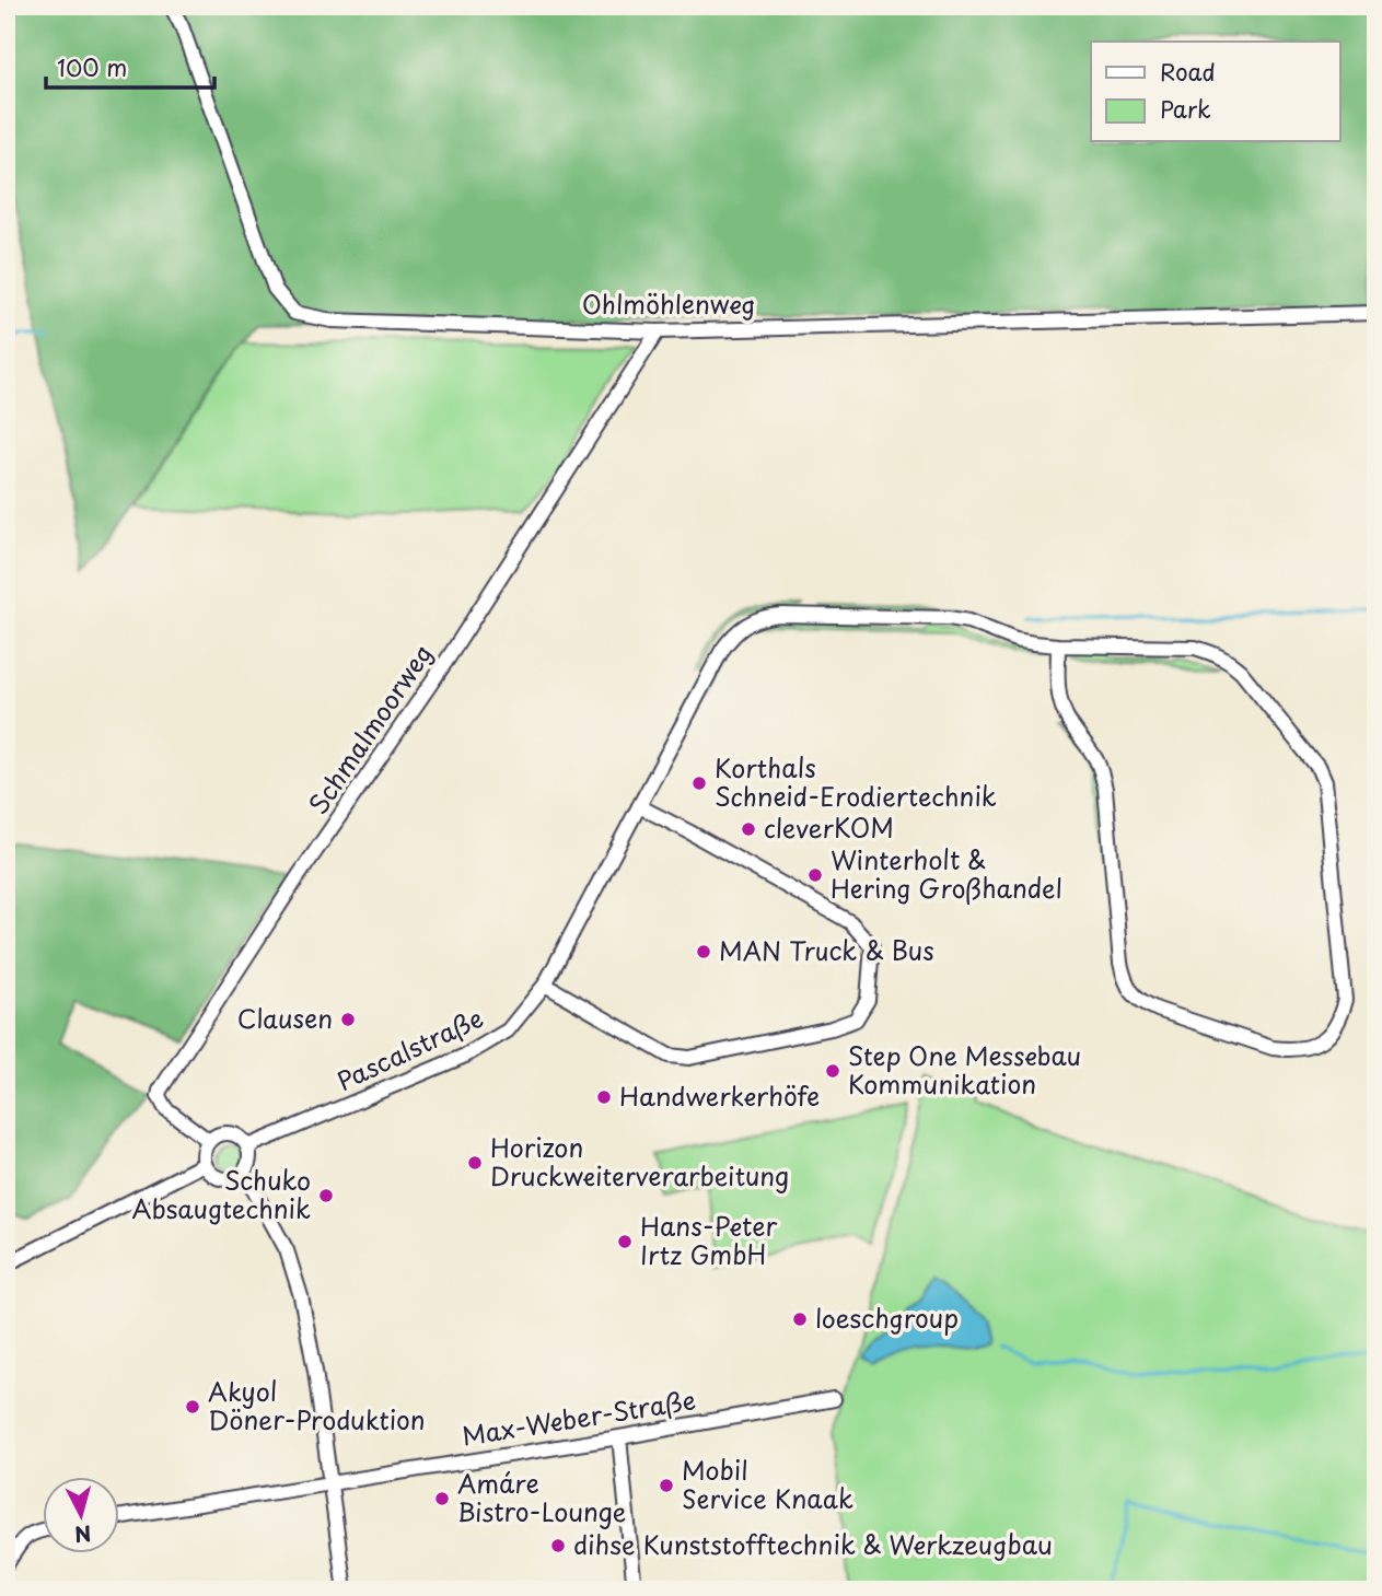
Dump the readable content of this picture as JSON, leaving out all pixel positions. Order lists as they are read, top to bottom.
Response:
{
  "streets": {
    "street": [
      "Ohlmöhlenweg",
      "Schmalmoorweg",
      "Pascalstraße",
      "Max-Weber-Straße"
    ]
  },
  "crossings": [
    ["Ohlmöhlenweg", "Schmalmoorweg"],
    ["Schmalmoorweg", "Pascalstraße"]
  ],
  "places": [
    "Korthals Schneid-Erodiertechnik",
    "cleverKOM",
    "Winterholt & Hering Großhandel",
    "MAN Truck & Bus",
    "Clausen",
    "Step One Messebau Kommunikation",
    "Handwerkerhöfe",
    "Horizon Druckweiterverarbeitung",
    "Schuko Absaugtechnik",
    "Hans-Peter Irtz GmbH",
    "loeschgroup",
    "Akyol Döner-Produktion",
    "Mobil Service Knaak",
    "Amáre Bistro-Lounge",
    "dihse Kunststofftechnik & Werkzeugbau"
  ],
  "legend": ["Road", "Park"],
  "scale_bar": "100 m",
  "north": "bottom"
}
